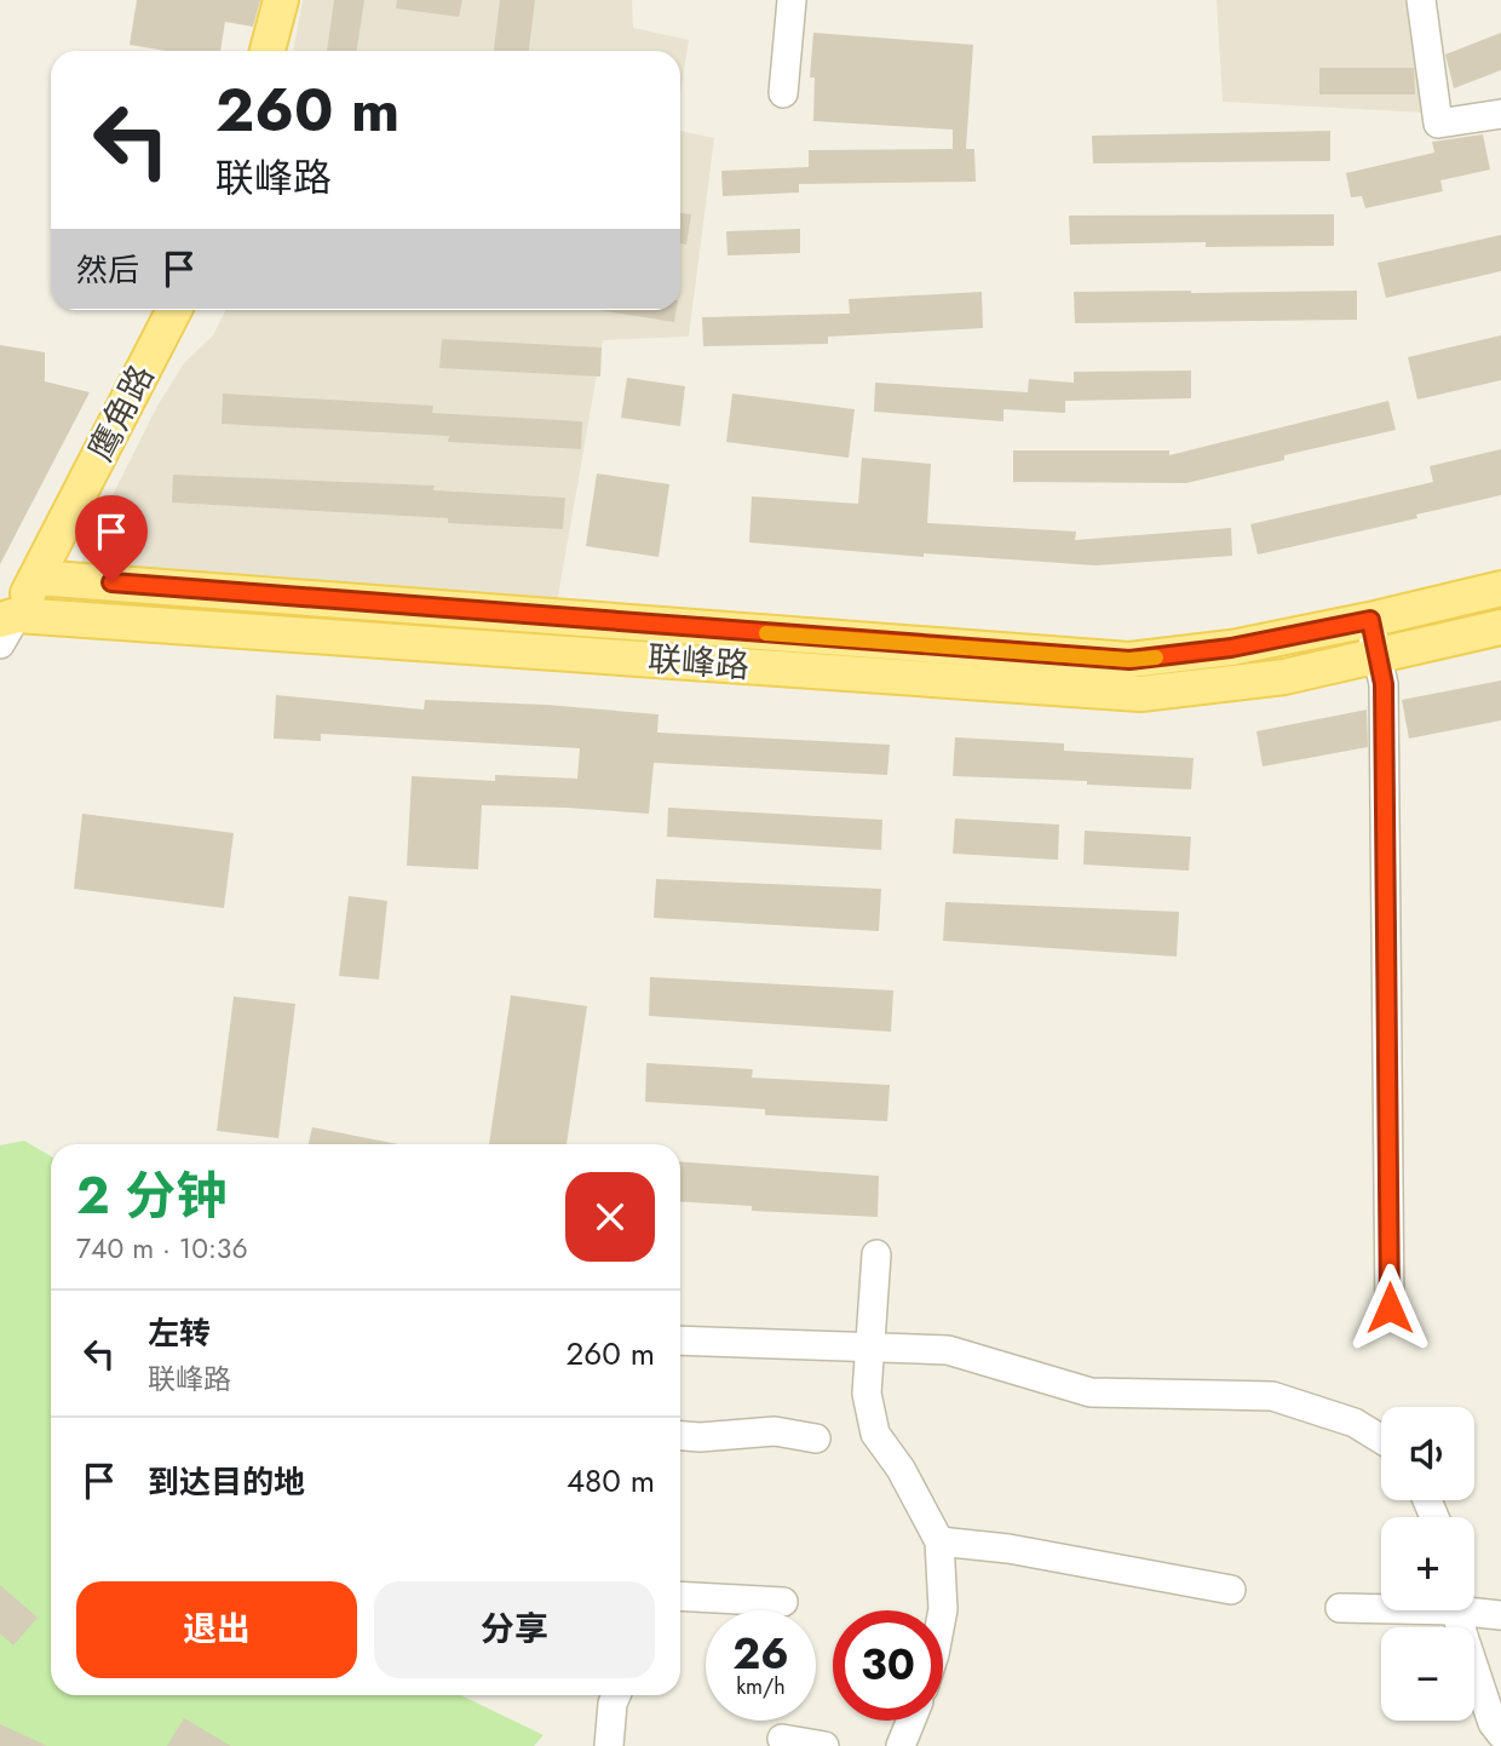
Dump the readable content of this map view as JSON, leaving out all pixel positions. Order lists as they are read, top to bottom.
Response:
{
  "streets": {
    "main road": ["鹰角路", "联峰路"]
  },
  "crossings": [
    ["鹰角路", "联峰路"]
  ],
  "page": {
    "turn": ["260 m", "联峰路"],
    "then": "然后",
    "heading": ["2 分钟", "740 m · 10:36"],
    "list": [
      {
        "name": "左转",
        "note": "联峰路",
        "value": "260 m"
      },
      {
        "name": "到达目的地",
        "value": "480 m"
      }
    ],
    "map_buttons": ["+", "−"],
    "buttons": ["退出", "分享"],
    "speed": "26 km/h",
    "limit": "30"
  }
}
